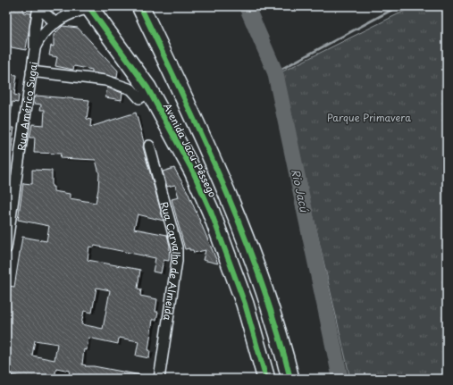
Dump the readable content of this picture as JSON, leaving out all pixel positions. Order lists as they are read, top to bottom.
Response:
{
  "streets": {
    "highway": ["Avenida Jacu-Pêssego"],
    "street": ["Rua Américo Sugai", "Rua Carvalho de Almeida"]
  },
  "crossings": [
    ["Rua Américo Sugai", "Avenida Jacu-Pêssego"]
  ],
  "water": ["Rio Jacú"],
  "parks": ["Parque Primavera"]
}
